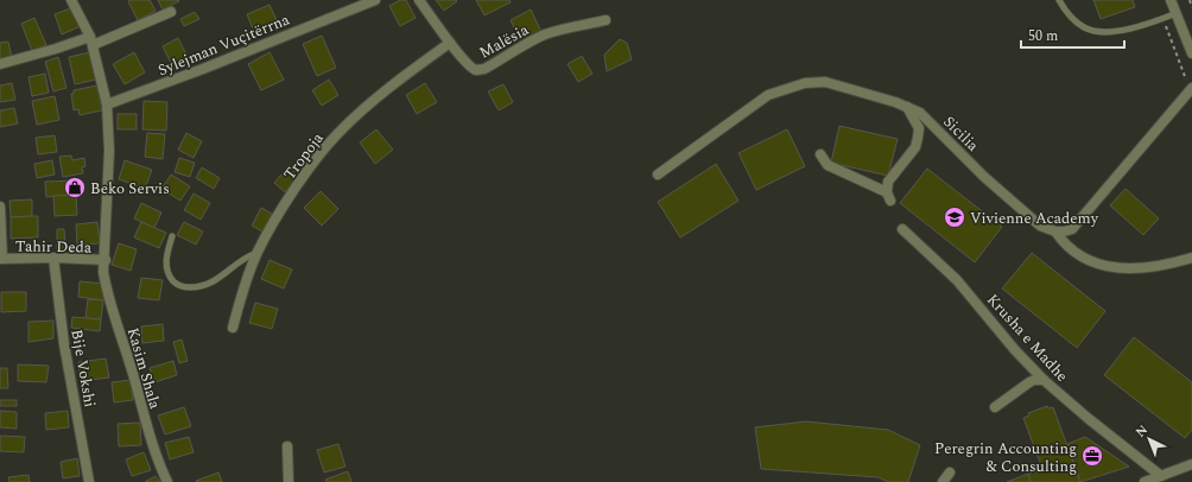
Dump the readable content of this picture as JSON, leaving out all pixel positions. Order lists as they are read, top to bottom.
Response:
{
  "streets": {
    "street": [
      "Malësia",
      "Sylejman Vuçitërrna",
      "Sicilia",
      "Tropoja",
      "Tahir Deda",
      "Krusha e Madhe",
      "Bije Vokshi",
      "Kasim Shala"
    ]
  },
  "crossings": [
    ["Malësia", "Tropoja"],
    ["Sylejman Vuçitërrna", "Kasim Shala"],
    ["Tahir Deda", "Bije Vokshi"],
    ["Tahir Deda", "Kasim Shala"]
  ],
  "places": {
    "shop": ["Beko Servis"],
    "school or university": ["Vivienne Academy"],
    "office": ["Peregrin Accounting & Consulting"]
  },
  "scale_bar": "50 m",
  "north": "top left"
}
